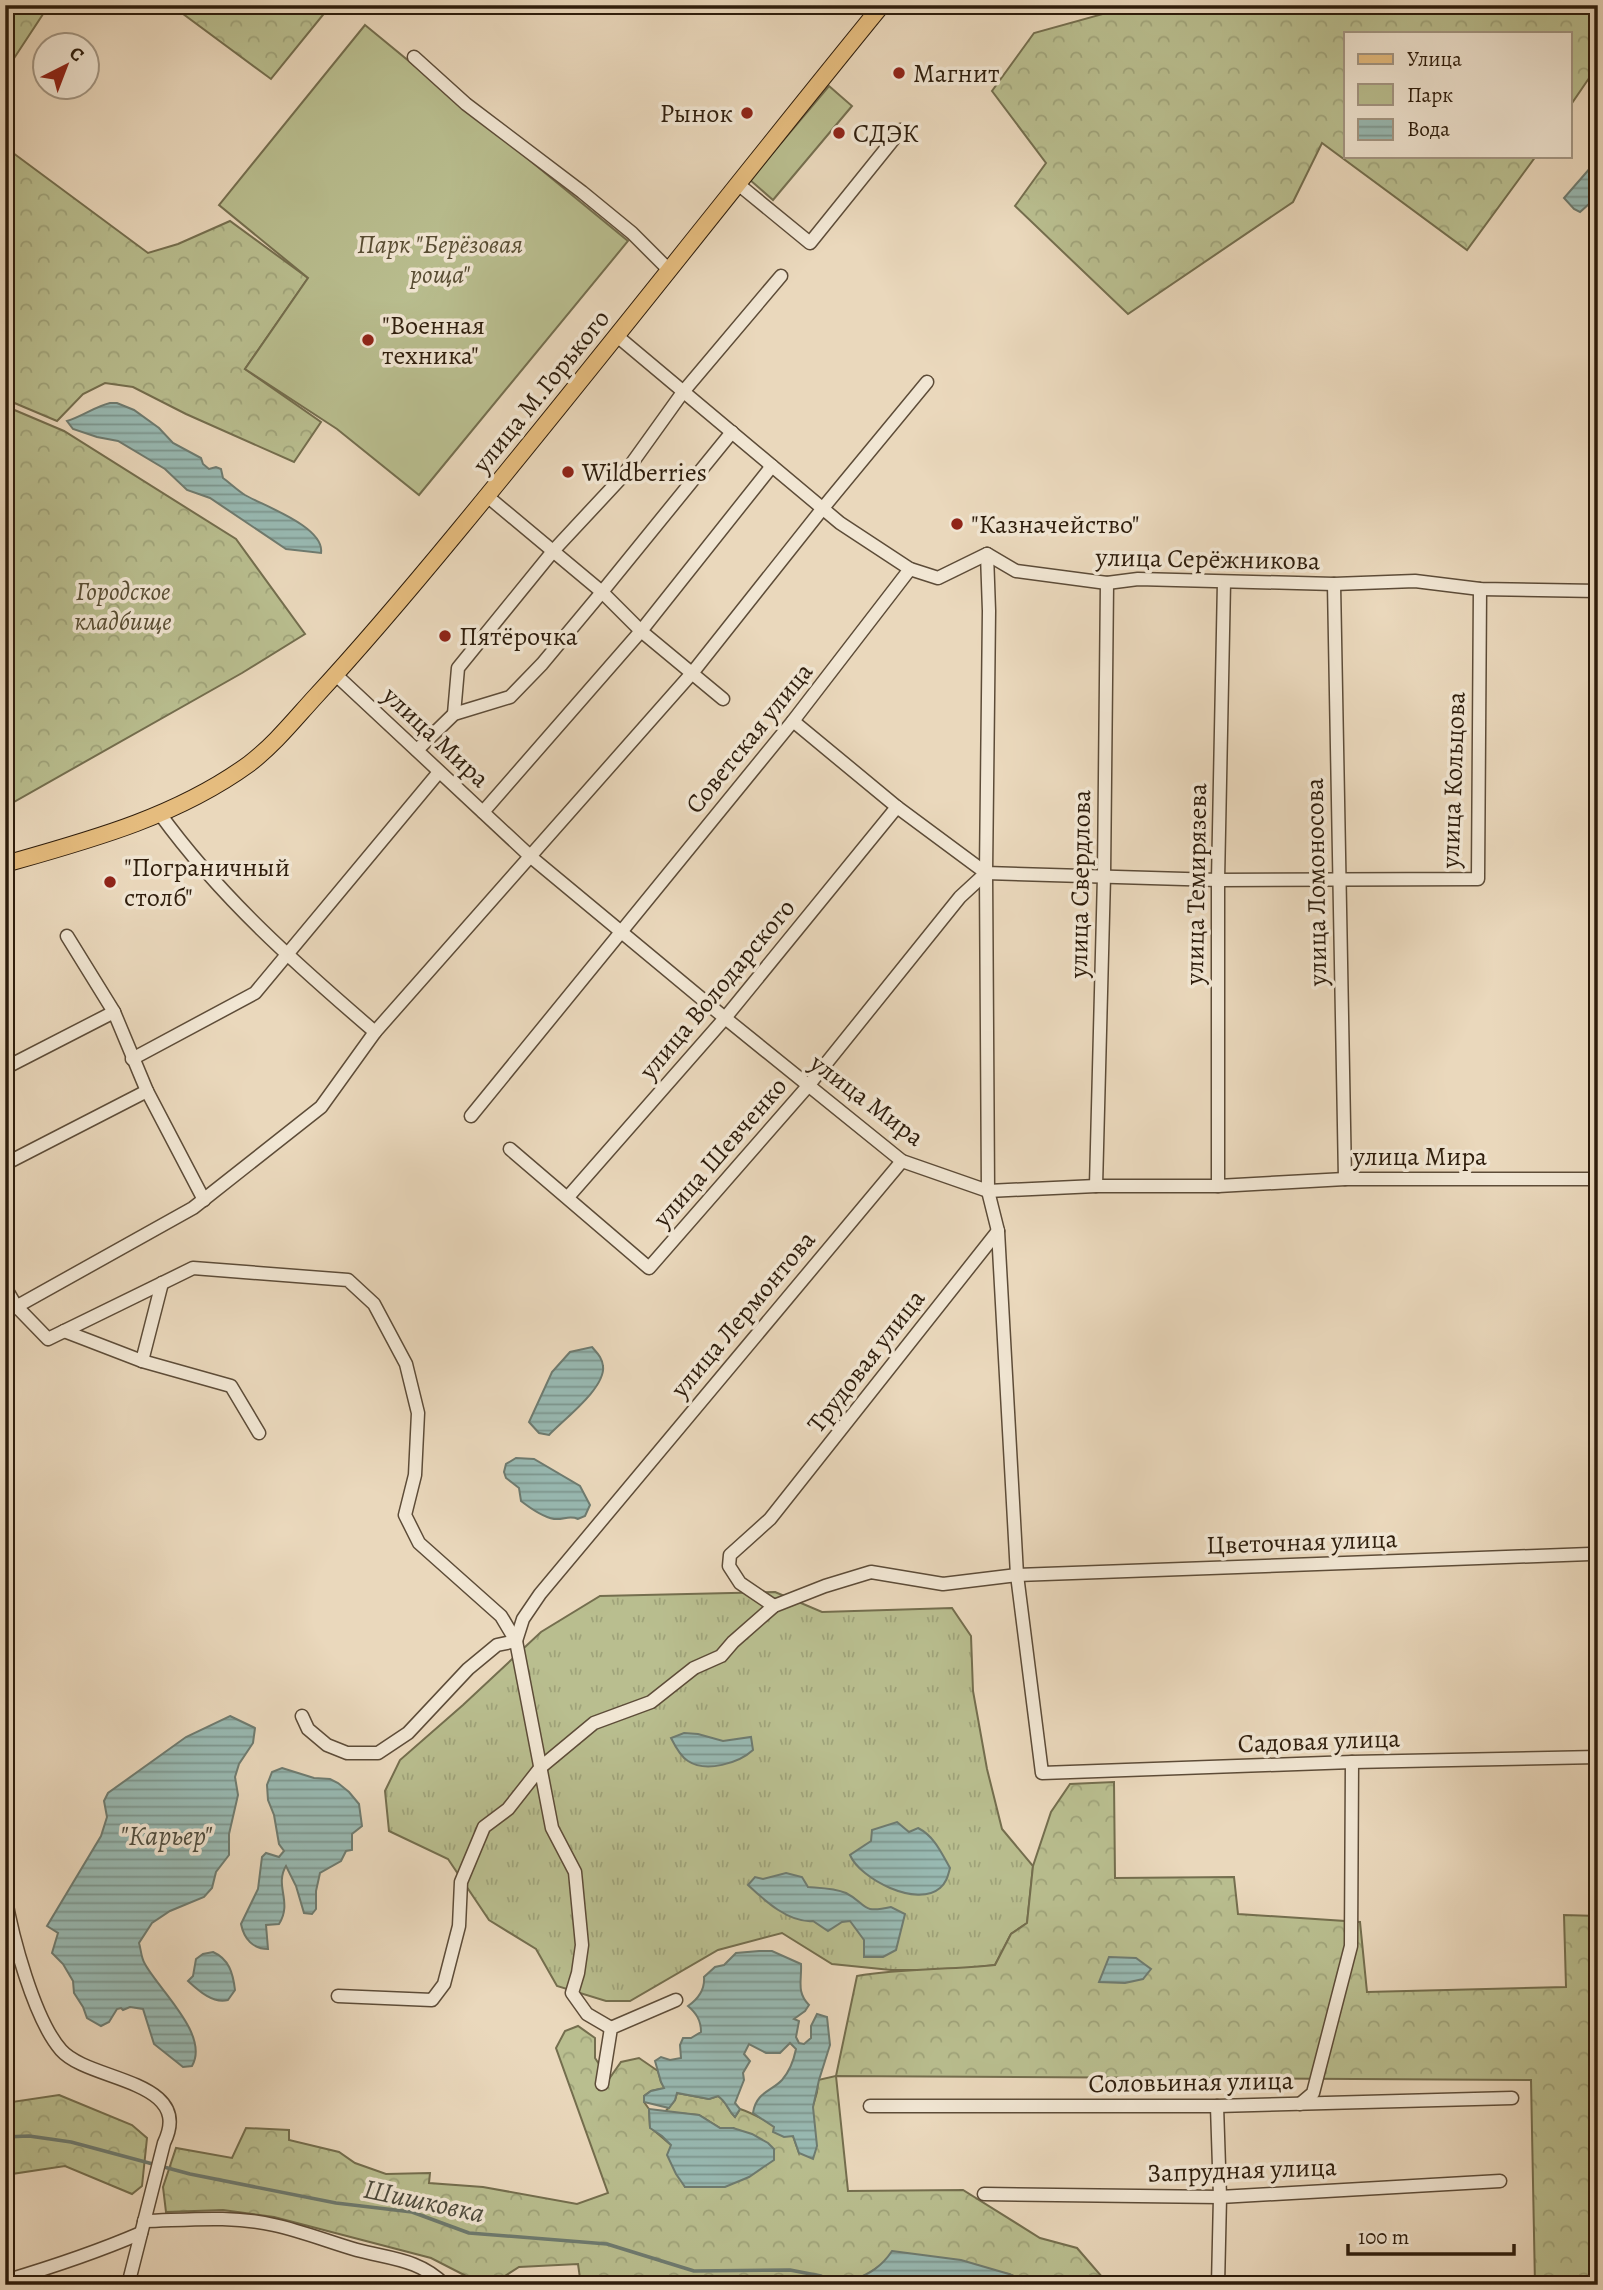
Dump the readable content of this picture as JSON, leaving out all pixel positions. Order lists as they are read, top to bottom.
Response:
{
  "streets": {
    "main road": ["улица М.Горького"],
    "street": [
      "улица Серёжникова",
      "улица Мира",
      "Советская улица",
      "улица Кольцова",
      "улица Ломоносова",
      "улица Свердлова",
      "улица Темирязева",
      "улица Володарского",
      "улица Шевченко",
      "улица Лермонтова",
      "Трудовая улица",
      "Цветочная улица",
      "Садовая улица",
      "Соловьиная улица",
      "Запрудная улица"
    ]
  },
  "crossings": [
    ["улица М.Горького", "улица Мира"],
    ["улица Серёжникова", "улица Кольцова"],
    ["улица Серёжникова", "улица Ломоносова"],
    ["улица Серёжникова", "улица Свердлова"],
    ["улица Серёжникова", "улица Темирязева"],
    ["улица Мира", "Советская улица"],
    ["улица Мира", "улица Ломоносова"],
    ["улица Мира", "улица Свердлова"],
    ["улица Мира", "улица Темирязева"],
    ["улица Мира", "улица Володарского"],
    ["улица Мира", "улица Шевченко"],
    ["улица Мира", "улица Лермонтова"],
    ["улица Кольцова", "улица Ломоносова"],
    ["улица Володарского", "улица Шевченко"],
    ["Трудовая улица", "Цветочная улица"],
    ["Цветочная улица", "Садовая улица"]
  ],
  "water": ["\"Карьер\"", "Шишковка"],
  "parks": ["Парк \"Берёзовая роща\"", "Городское кладбище"],
  "places": [
    "Магнит",
    "Рынок",
    "СДЭК",
    "\"Военная техника\"",
    "Wildberries",
    "\"Казначейство\"",
    "Пятёрочка",
    "\"Пограничный столб\""
  ],
  "legend": ["Улица", "Парк", "Вода"],
  "scale_bar": "100 m",
  "north": "top right"
}
